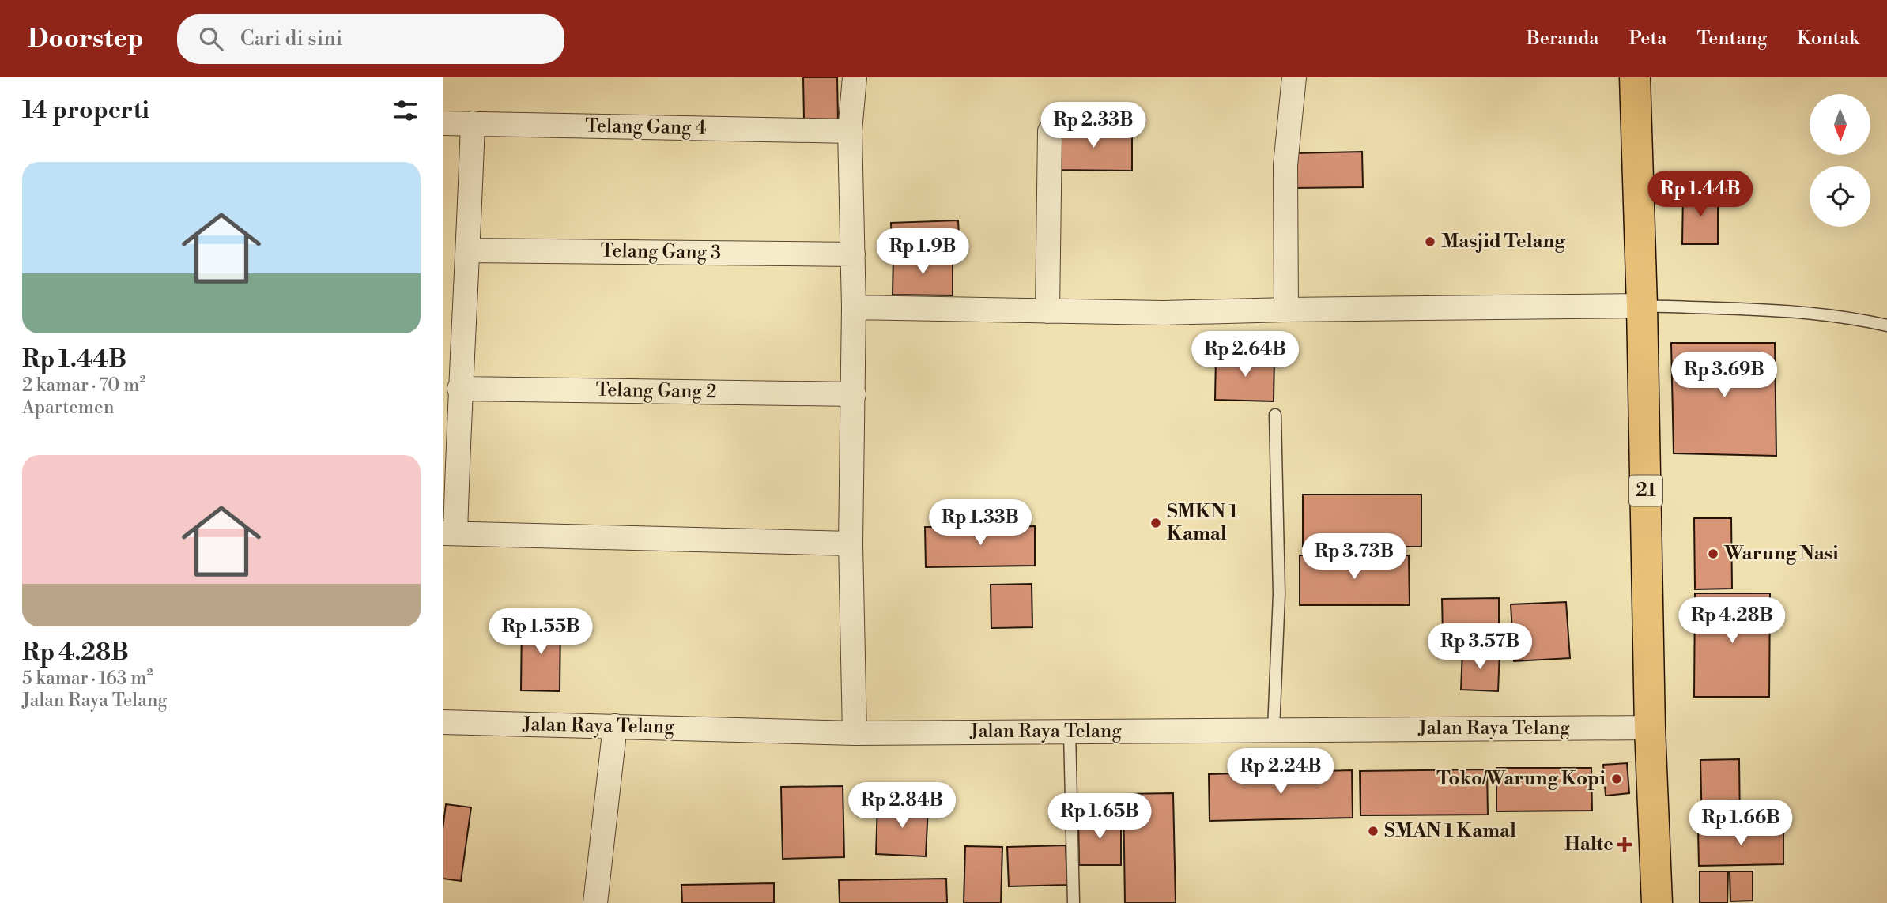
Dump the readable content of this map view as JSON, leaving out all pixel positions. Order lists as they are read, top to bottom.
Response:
{
  "streets": {
    "highway": ["21"],
    "street": [
      "Telang Gang 4",
      "Telang Gang 3",
      "Telang Gang 2",
      "Jalan Raya Telang"
    ]
  },
  "crossings": [
    ["21", "Jalan Raya Telang"]
  ],
  "places": {
    "other": [
      "Masjid Telang",
      "SMKN 1 Kamal",
      "Warung Nasi",
      "Toko/Warung Kopi",
      "SMAN 1 Kamal"
    ],
    "health": ["Halte"]
  },
  "north": "bottom",
  "page": {
    "header": "Doorstep",
    "search": "Cari di sini",
    "nav": [
      "Beranda",
      "Peta",
      "Tentang",
      "Kontak"
    ],
    "heading": "14 properti",
    "price": [
      "Rp 2.33B",
      "Rp 1.44B",
      "Rp 1.9B",
      "Rp 2.64B",
      "Rp 3.69B",
      "Rp 1.33B",
      "Rp 3.73B",
      "Rp 4.28B",
      "Rp 1.55B",
      "Rp 3.57B",
      "Rp 2.24B",
      "Rp 2.84B",
      "Rp 1.65B",
      "Rp 1.66B"
    ],
    "list": [
      {
        "name": "Rp 1.44B",
        "note": "2 kamar · 70 m² · Apartemen"
      },
      {
        "name": "Rp 4.28B",
        "note": "5 kamar · 163 m² · Jalan Raya Telang"
      }
    ]
  }
}
